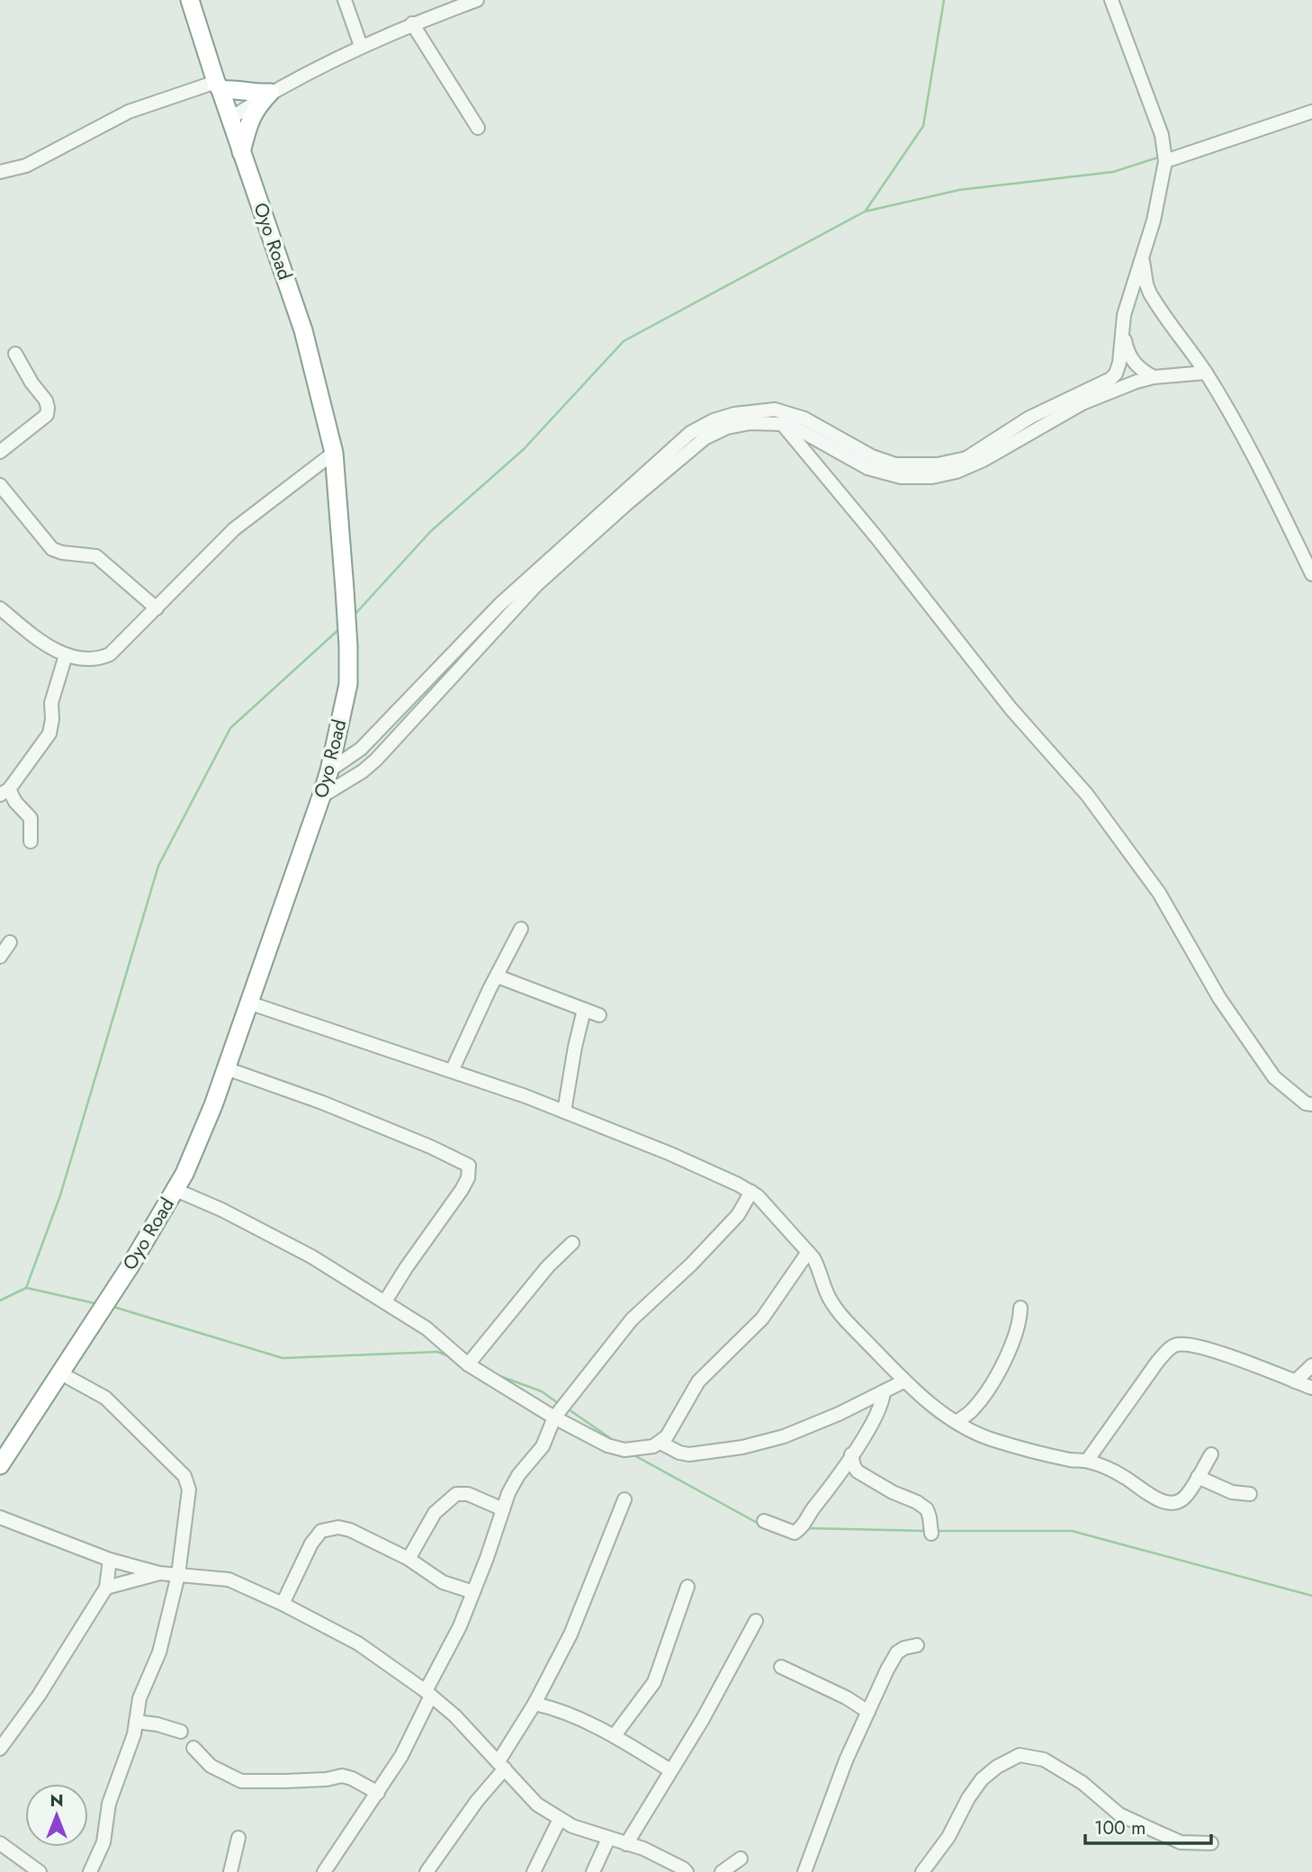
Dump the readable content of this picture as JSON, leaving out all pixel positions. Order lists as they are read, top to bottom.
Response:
{
  "streets": {
    "highway": ["Oyo Road"]
  },
  "scale_bar": "100 m",
  "north": "top"
}
